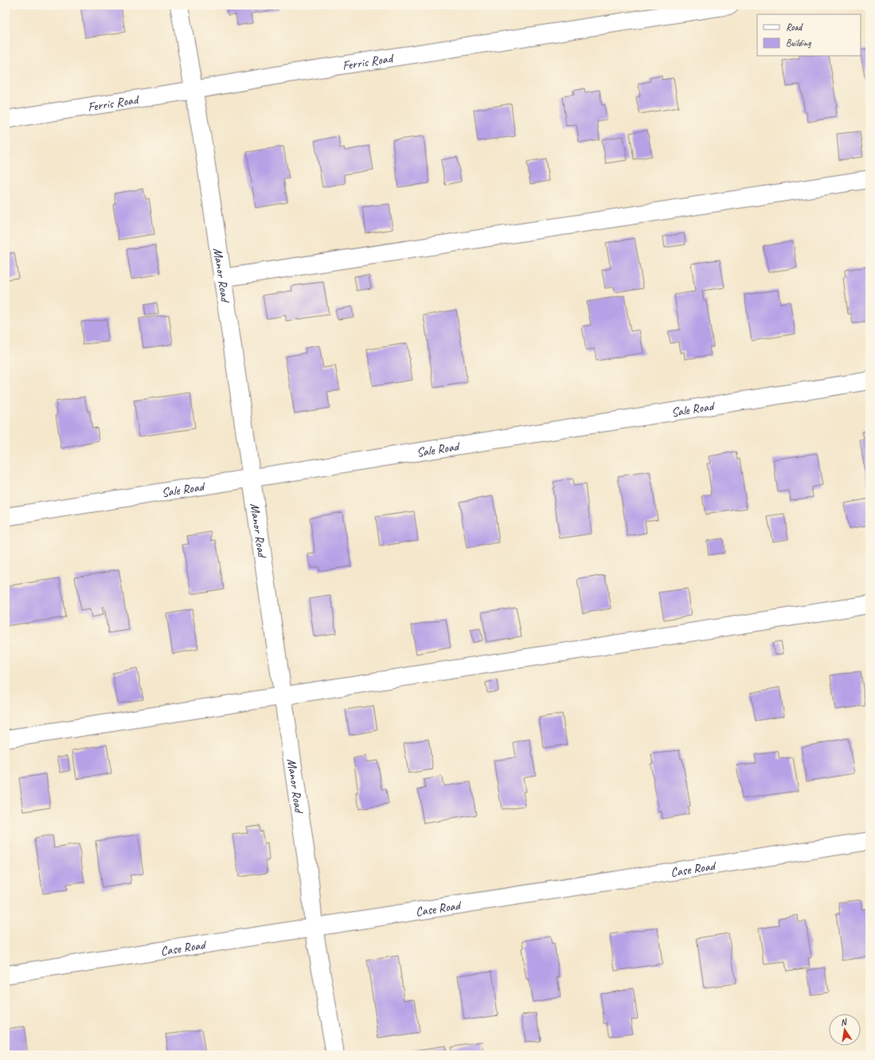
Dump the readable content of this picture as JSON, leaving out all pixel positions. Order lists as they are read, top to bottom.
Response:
{
  "streets": {
    "street": [
      "Ferris Road",
      "Manor Road",
      "Sale Road",
      "Case Road"
    ]
  },
  "crossings": [
    ["Ferris Road", "Manor Road"],
    ["Manor Road", "Sale Road"],
    ["Manor Road", "Case Road"]
  ],
  "legend": ["Road", "Building"],
  "north": "top"
}
